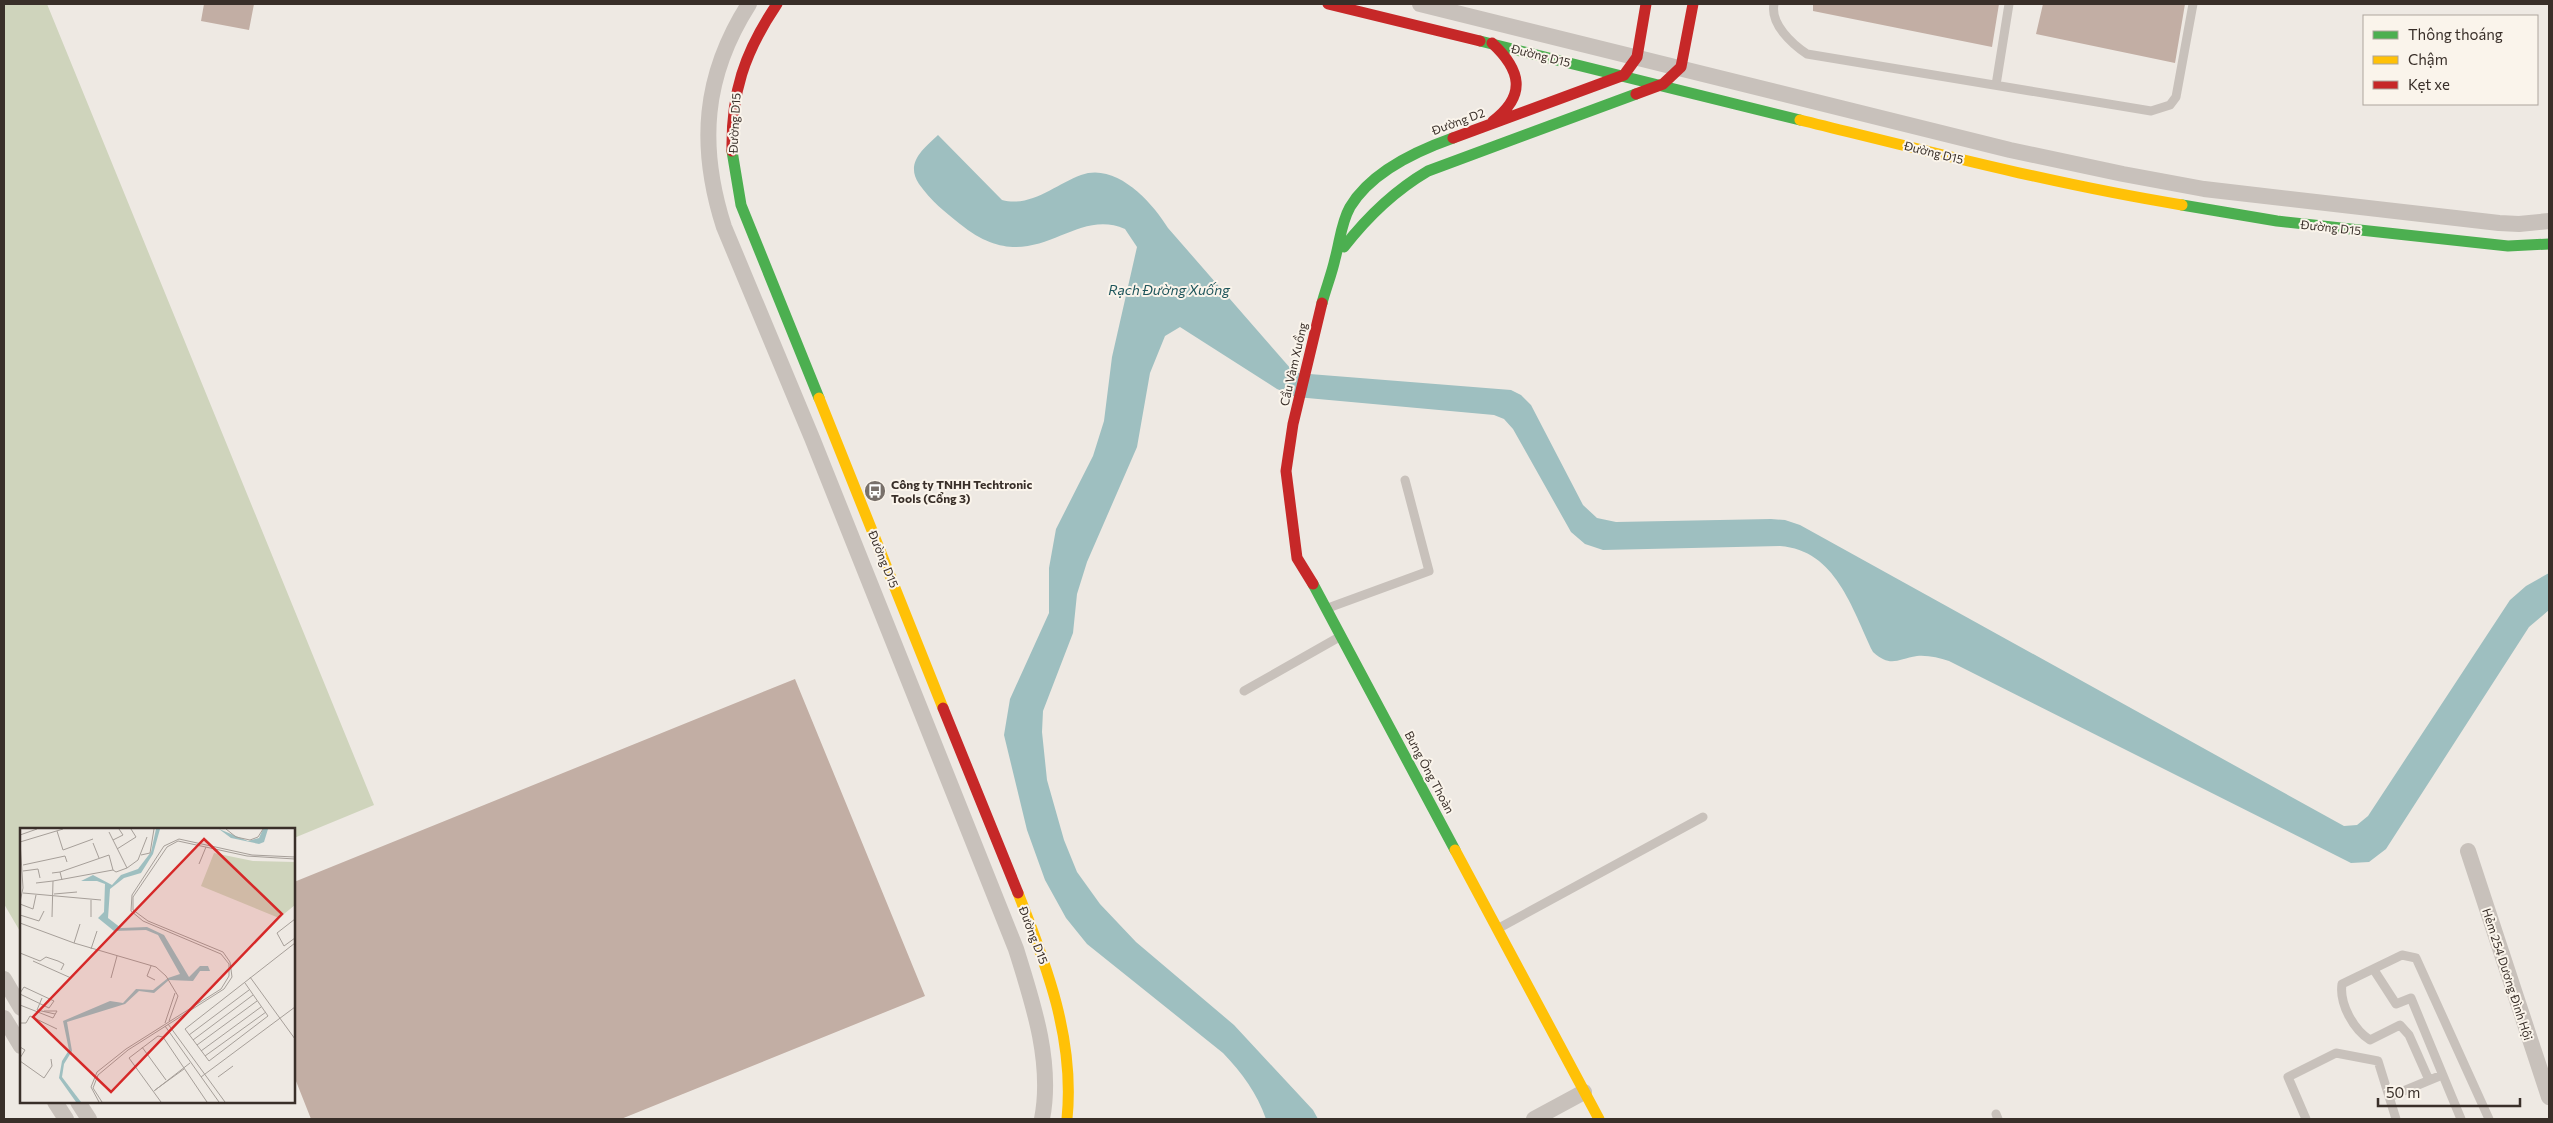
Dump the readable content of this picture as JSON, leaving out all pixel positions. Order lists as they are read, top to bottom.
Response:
{
  "streets": {
    "street": [
      "Đường D15",
      "Đường D2",
      "Cầu Vàm Xuồng",
      "Bưng Ông Thoàn",
      "Hẻm 254 Dương Đình Hội"
    ]
  },
  "crossings": [
    ["Đường D15", "Đường D2"],
    ["Đường D2", "Cầu Vàm Xuồng"],
    ["Cầu Vàm Xuồng", "Bưng Ông Thoàn"]
  ],
  "water": ["Rạch Đường Xuống"],
  "places": {
    "bus stop": ["Công ty TNHH Techtronic Tools (Cổng 3)"]
  },
  "legend": ["Thông thoáng", "Chậm", "Kẹt xe"],
  "scale_bar": "50 m"
}
